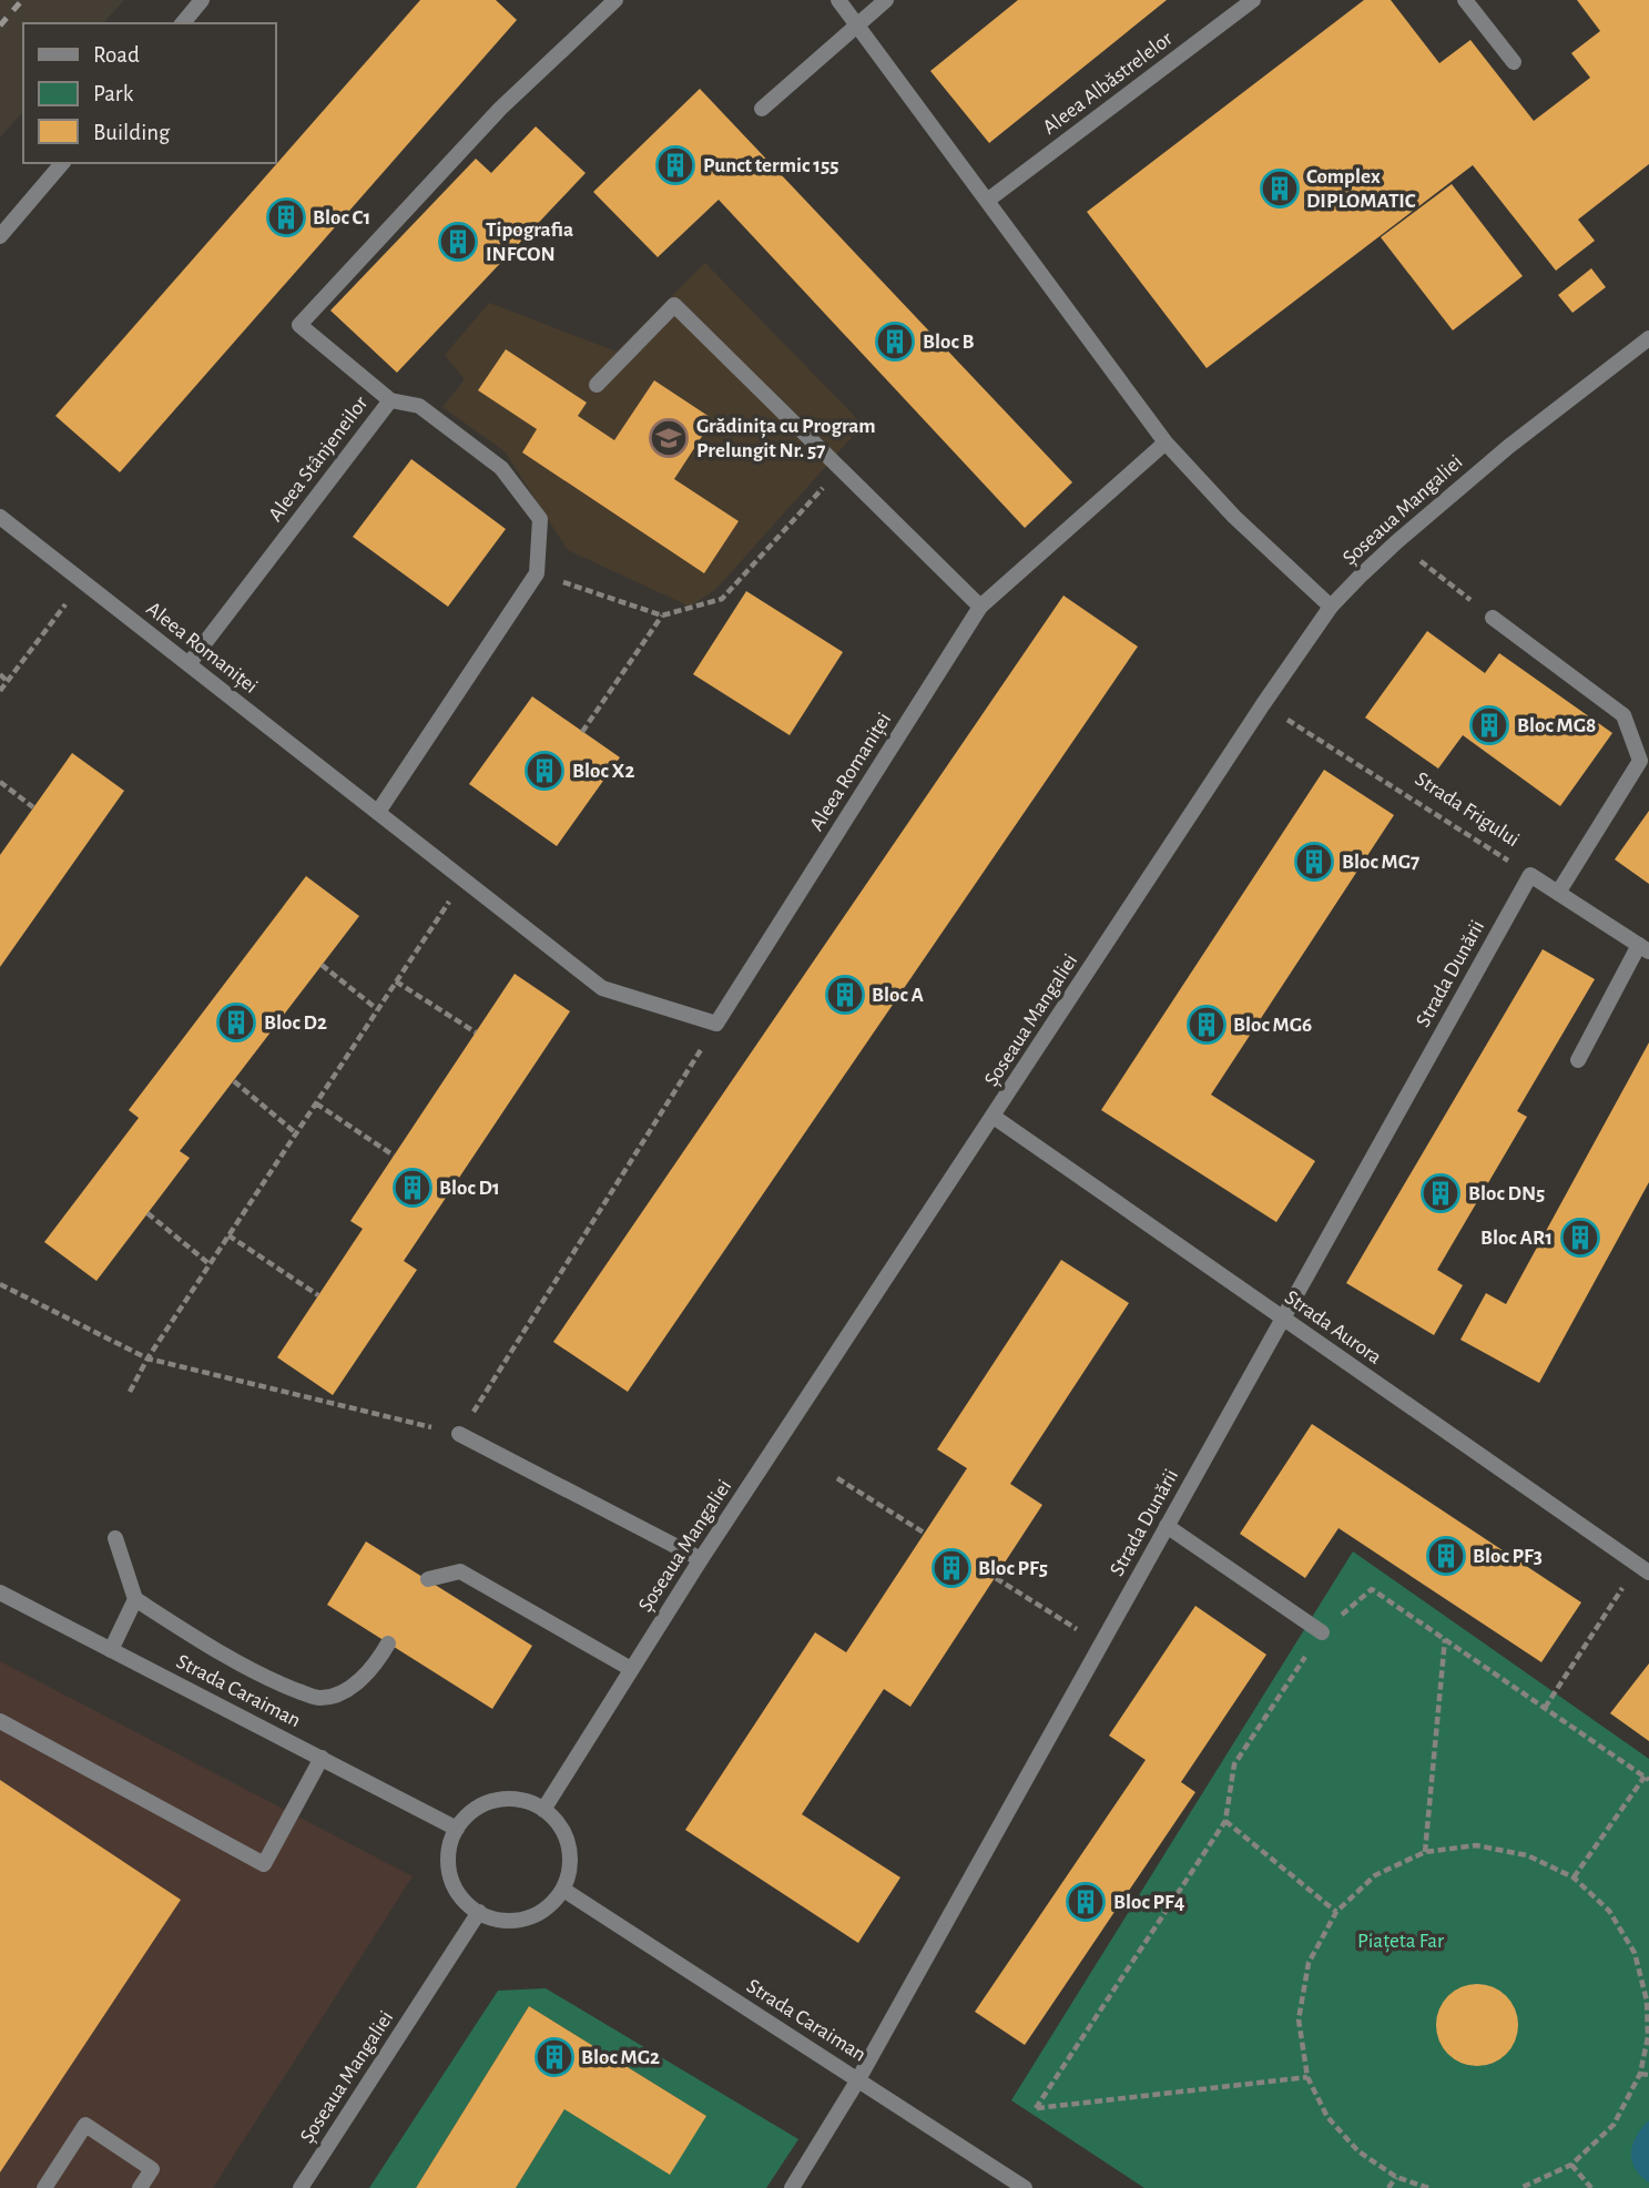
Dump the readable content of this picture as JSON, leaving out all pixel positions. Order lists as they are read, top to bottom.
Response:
{
  "streets": {
    "street": [
      "Aleea Albăstrelelor",
      "Aleea Stânjeneilor",
      "Șoseaua Mangaliei",
      "Aleea Romaniței",
      "Strada Frigului",
      "Strada Dunării",
      "Strada Aurora",
      "Strada Caraiman"
    ]
  },
  "crossings": [
    ["Aleea Stânjeneilor", "Aleea Romaniței"],
    ["Șoseaua Mangaliei", "Strada Frigului"],
    ["Șoseaua Mangaliei", "Strada Aurora"],
    ["Șoseaua Mangaliei", "Strada Caraiman"],
    ["Strada Frigului", "Strada Dunării"],
    ["Strada Dunării", "Strada Aurora"],
    ["Strada Dunării", "Strada Caraiman"]
  ],
  "parks": ["Piațeta Far"],
  "places": {
    "building": [
      "Punct termic 155",
      "Complex DIPLOMATIC",
      "Bloc C1",
      "Tipografia INFCON",
      "Bloc B",
      "Bloc MG8",
      "Bloc X2",
      "Bloc MG7",
      "Bloc A",
      "Bloc D2",
      "Bloc MG6",
      "Bloc D1",
      "Bloc DN5",
      "Bloc AR1",
      "Bloc PF3",
      "Bloc PF5",
      "Bloc PF4",
      "Bloc MG2"
    ],
    "school or university": ["Grădinița cu Program Prelungit Nr. 57"]
  },
  "legend": ["Road", "Park", "Building"]
}
